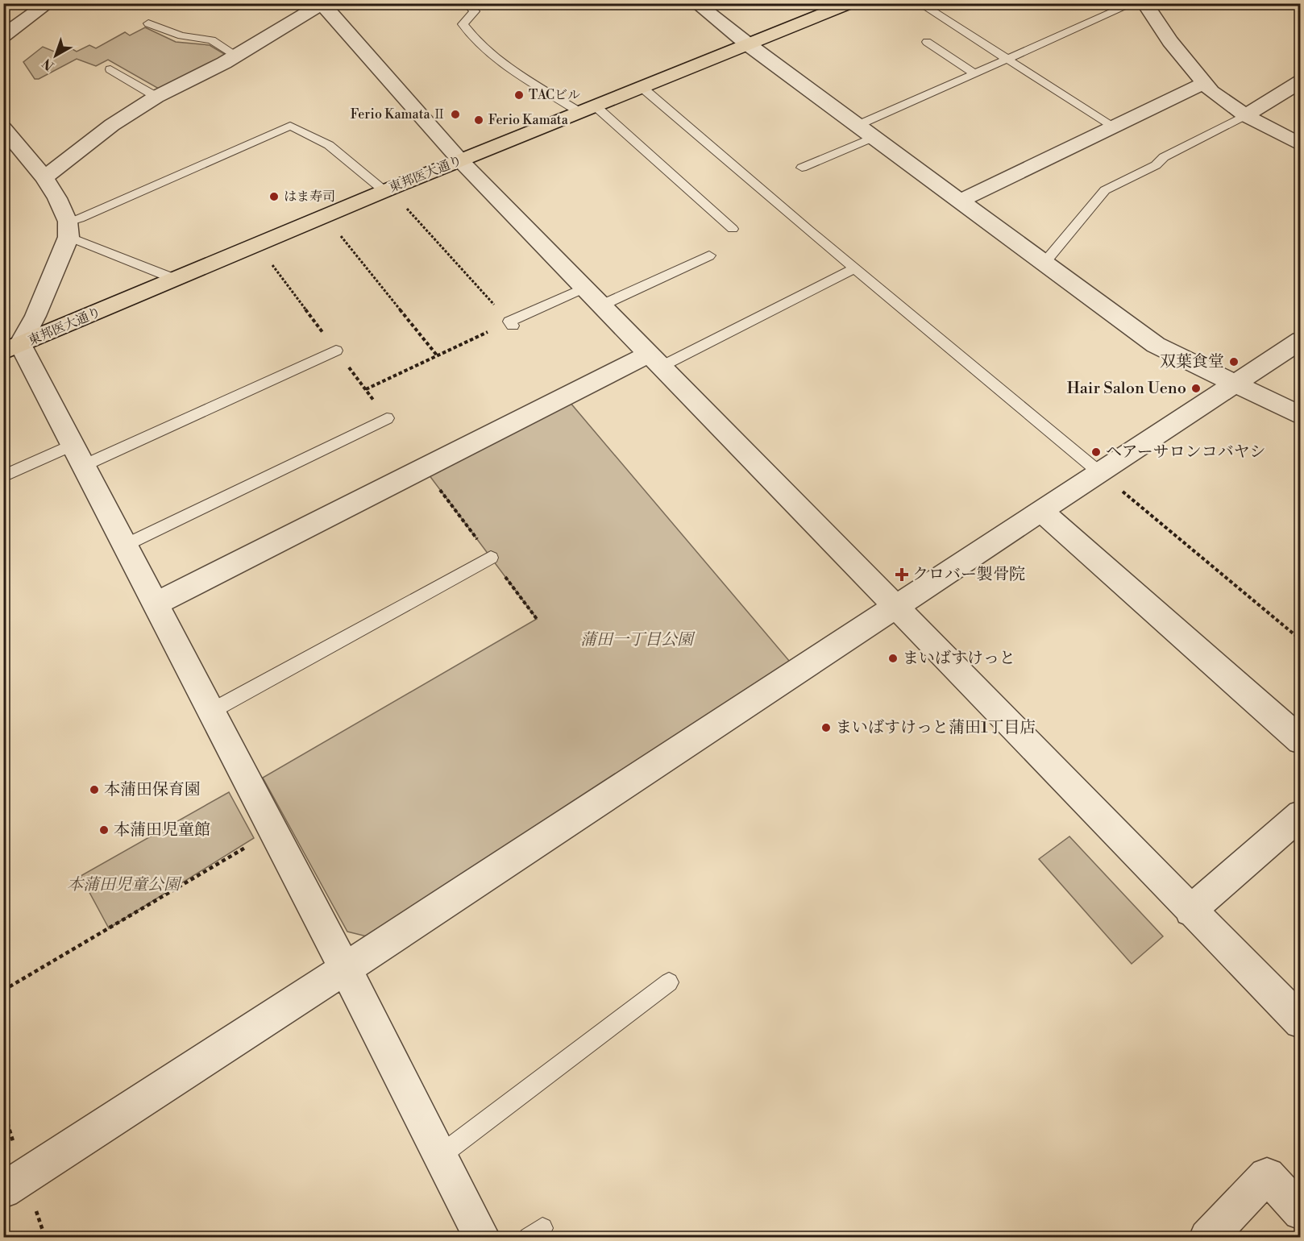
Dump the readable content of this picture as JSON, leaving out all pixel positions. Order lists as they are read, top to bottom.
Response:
{
  "streets": {
    "main road": ["東邦医大通り"]
  },
  "parks": ["蒲田一丁目公園", "本蒲田児童公園"],
  "places": {
    "other": [
      "TACビル",
      "Ferio Kamata Ⅱ",
      "Ferio Kamata",
      "はま寿司",
      "双葉食堂",
      "Hair Salon Ueno",
      "ヘアーサロンコバヤシ",
      "まいばすけっと",
      "まいばすけっと蒲田1丁目店",
      "本蒲田保育園",
      "本蒲田児童館"
    ],
    "health": ["クロバー製骨院"]
  },
  "north": "bottom left"
}
